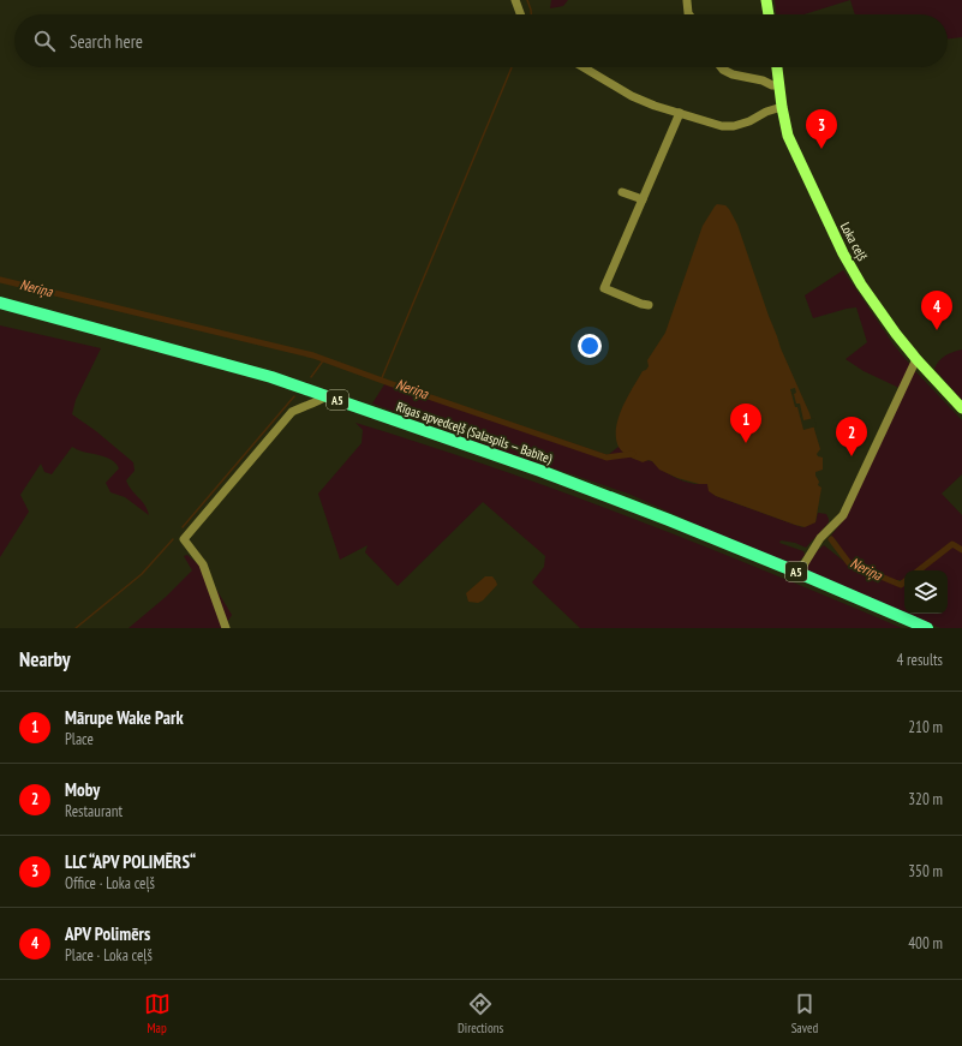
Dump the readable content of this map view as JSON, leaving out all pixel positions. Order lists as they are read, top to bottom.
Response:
{
  "streets": {
    "highway": ["A5", "Rīgas apvedceļš (Salaspils — Babīte)"],
    "main road": ["Loka ceļš"]
  },
  "water": ["Neriņa"],
  "page": {
    "search": "Search here",
    "pins": [
      "3",
      "4",
      "1",
      "2"
    ],
    "heading": ["Nearby", "4 results"],
    "list": [
      {
        "mark": "1",
        "name": "Mārupe Wake Park",
        "note": "Place",
        "value": "210 m"
      },
      {
        "mark": "2",
        "name": "Moby",
        "note": "Restaurant",
        "value": "320 m"
      },
      {
        "mark": "3",
        "name": "LLC “APV POLIMĒRS“",
        "note": "Office · Loka ceļš",
        "value": "350 m"
      },
      {
        "mark": "4",
        "name": "APV Polimērs",
        "note": "Place · Loka ceļš",
        "value": "400 m"
      }
    ],
    "nav": ["Map", "Directions", "Saved"]
  }
}
